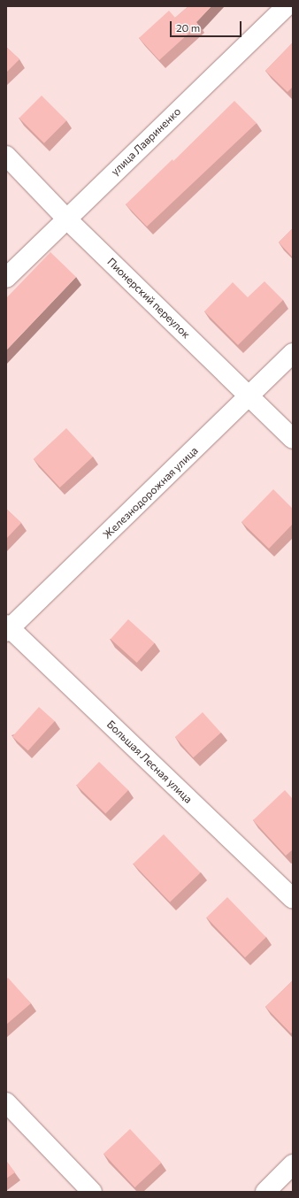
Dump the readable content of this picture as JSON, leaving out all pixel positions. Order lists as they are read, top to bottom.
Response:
{
  "streets": {
    "street": [
      "улица Лавриненко",
      "Пионерский переулок",
      "Железнодорожная улица",
      "Большая Лесная улица"
    ]
  },
  "crossings": [
    ["улица Лавриненко", "Пионерский переулок"],
    ["Пионерский переулок", "Железнодорожная улица"],
    ["Железнодорожная улица", "Большая Лесная улица"]
  ],
  "scale_bar": "20 m"
}
